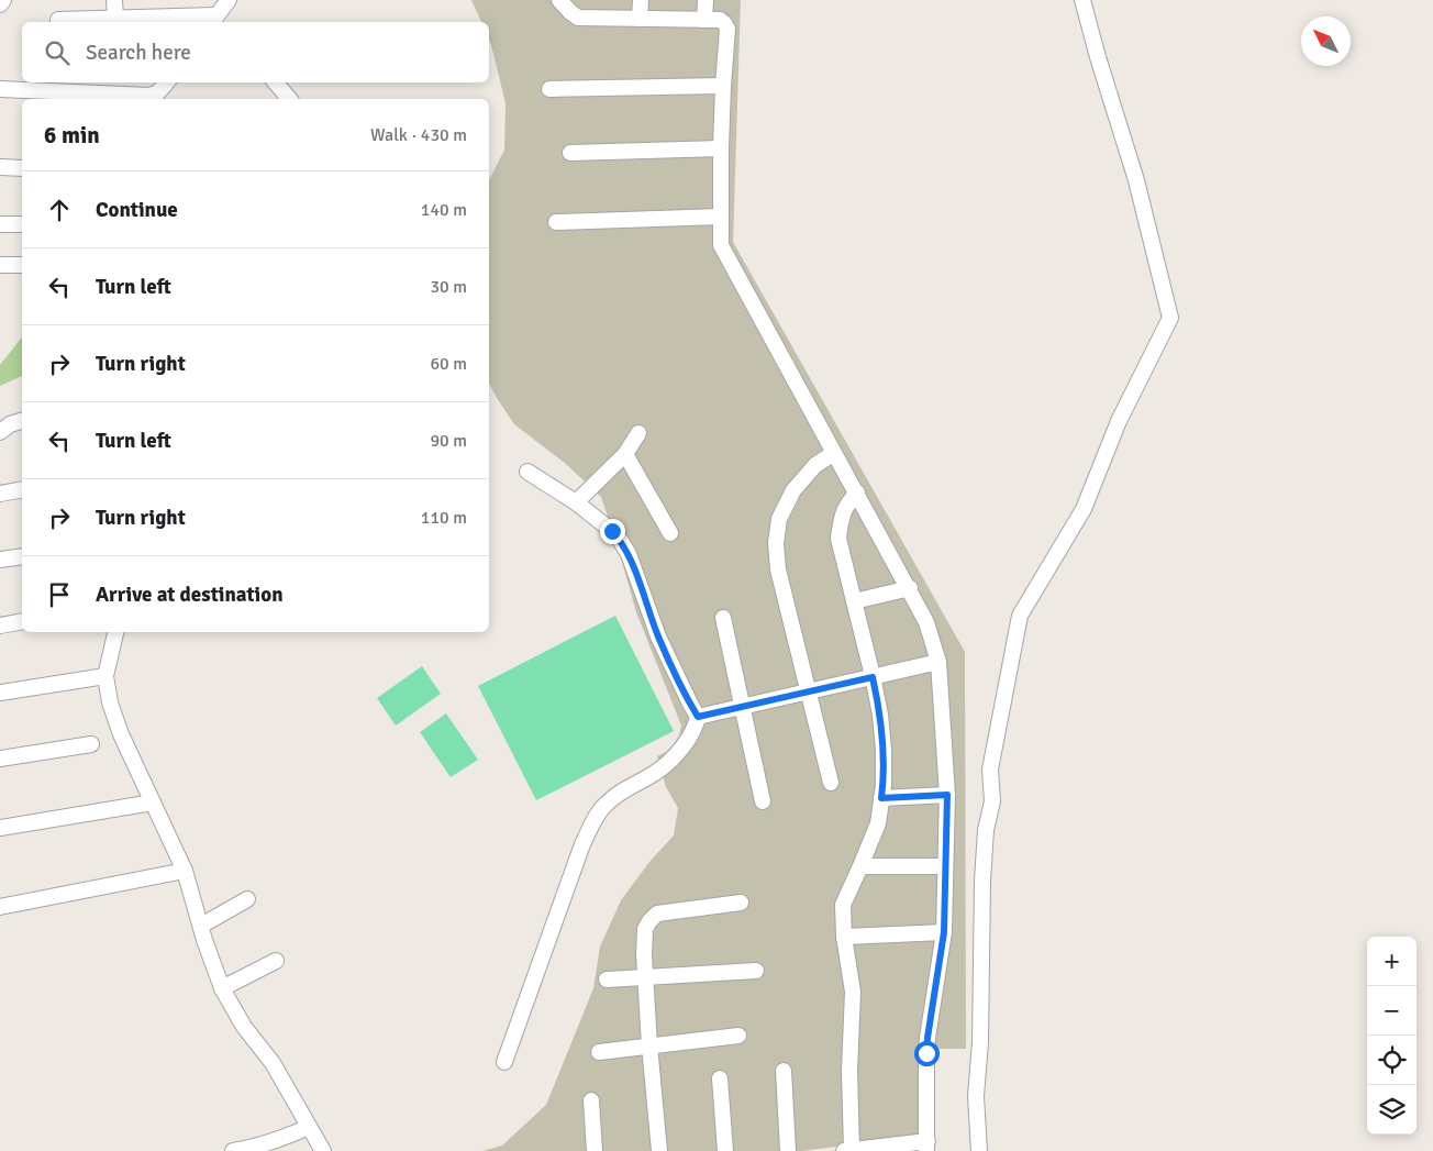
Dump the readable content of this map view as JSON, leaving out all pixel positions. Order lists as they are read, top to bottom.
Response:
{
  "north": "top left",
  "page": {
    "search": "Search here",
    "heading": ["6 min", "Walk · 430 m"],
    "list": [
      ["Continue", "140 m"],
      ["Turn left", "30 m"],
      ["Turn right", "60 m"],
      ["Turn left", "90 m"],
      ["Turn right", "110 m"],
      "Arrive at destination"
    ],
    "map_buttons": ["+", "−"]
  }
}
